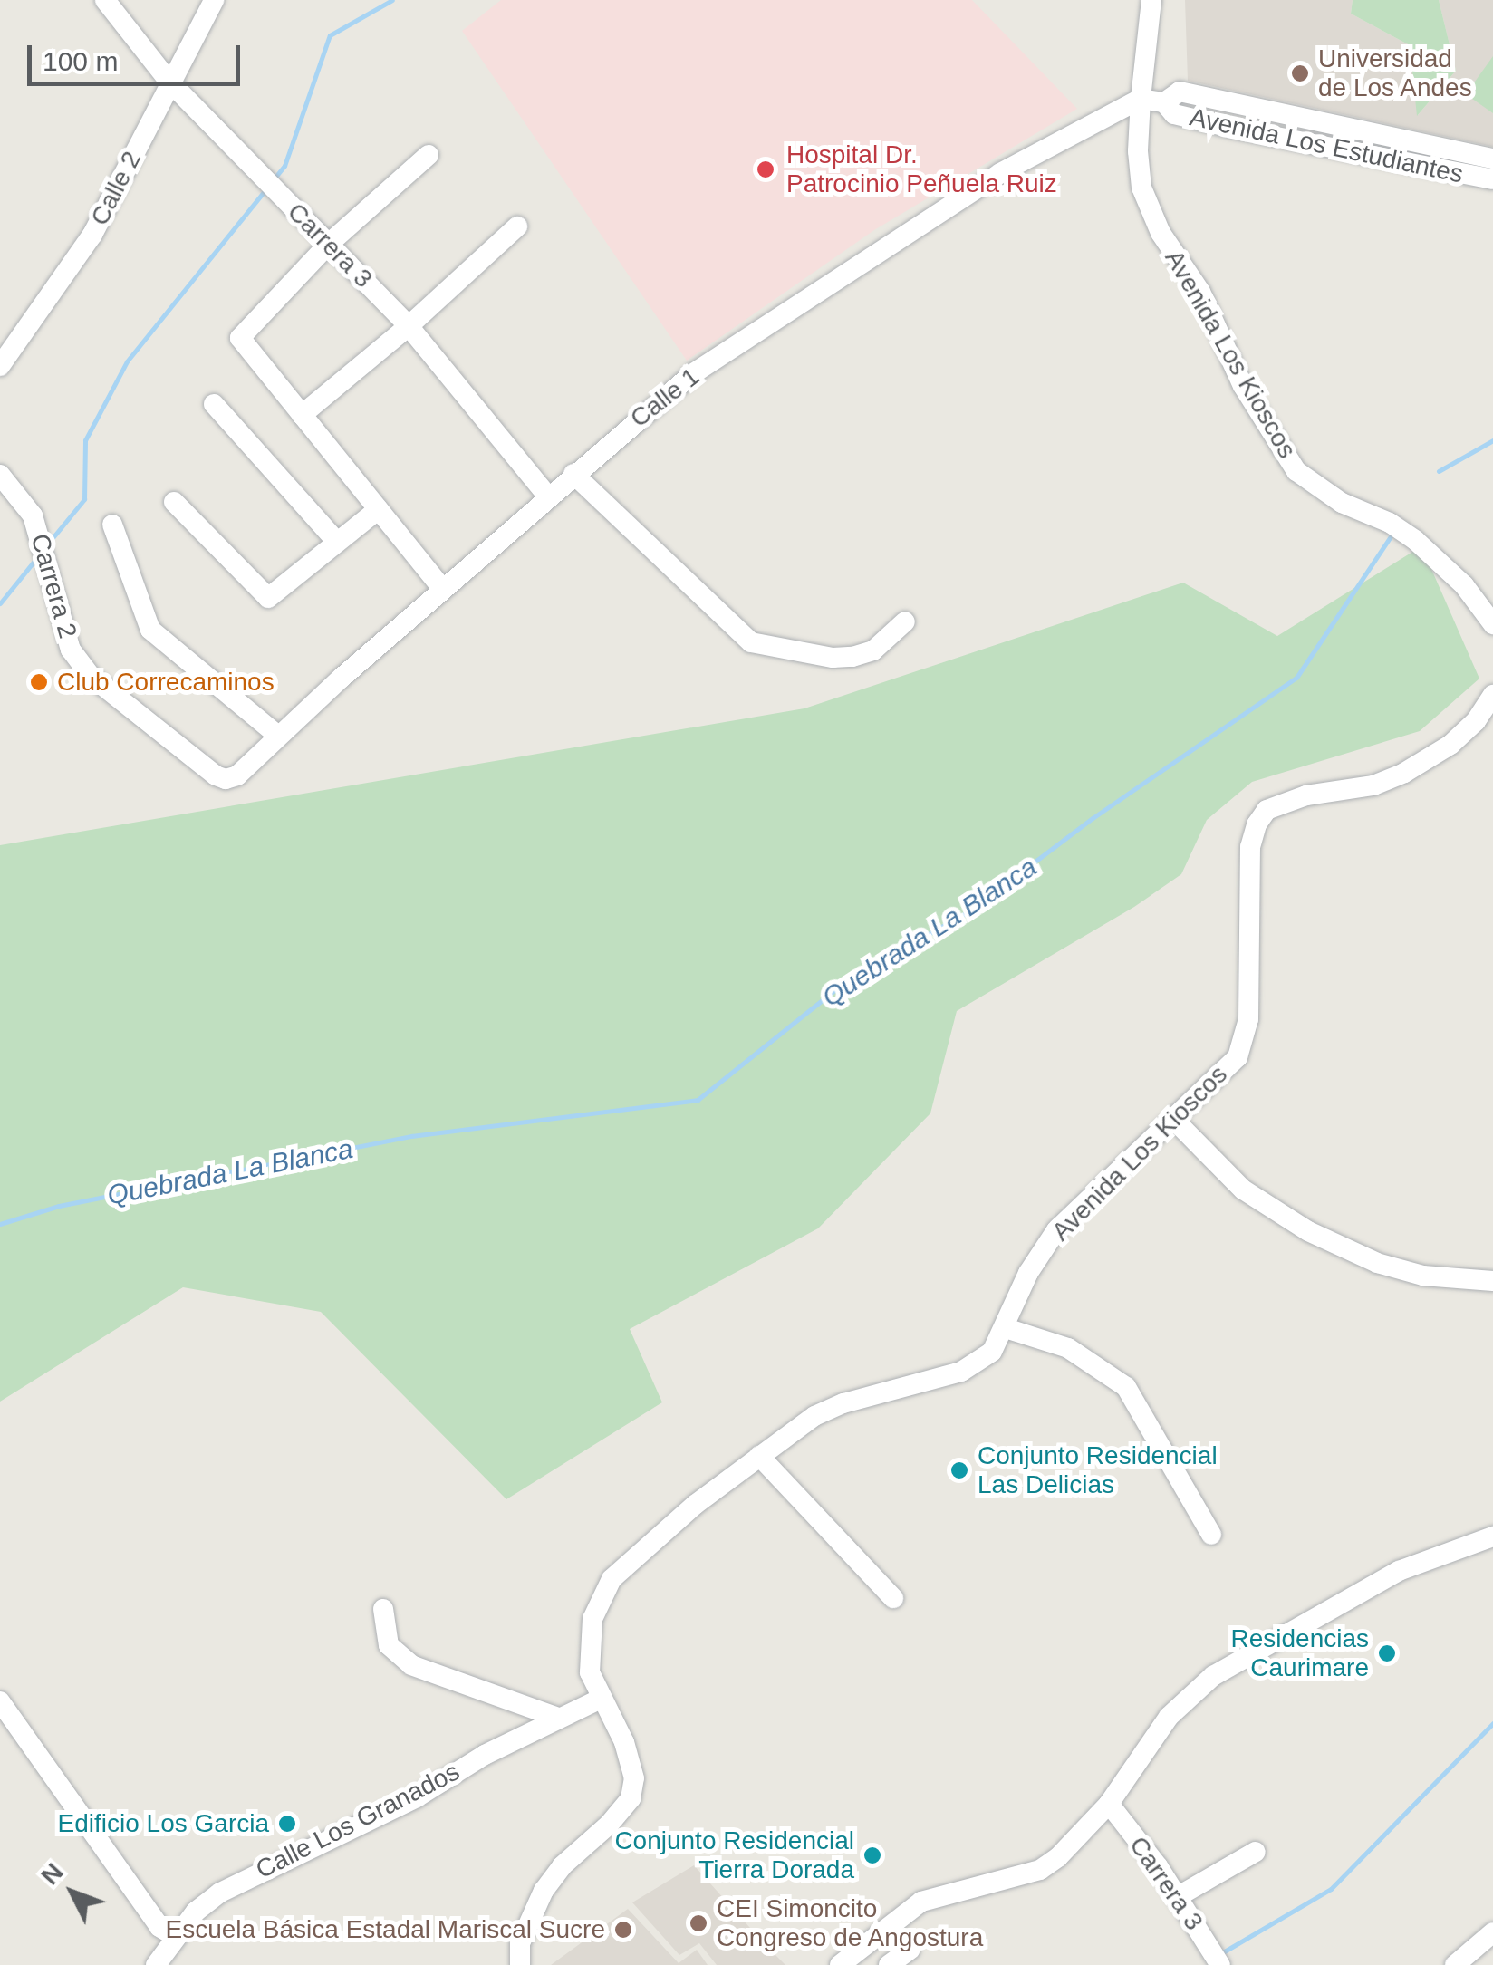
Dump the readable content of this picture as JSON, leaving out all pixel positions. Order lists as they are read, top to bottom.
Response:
{
  "streets": {
    "street": [
      "Avenida Los Estudiantes",
      "Calle 2",
      "Carrera 3",
      "Avenida Los Kioscos",
      "Calle 1",
      "Carrera 2",
      "Calle Los Granados"
    ]
  },
  "crossings": [
    ["Avenida Los Estudiantes", "Avenida Los Kioscos"],
    ["Avenida Los Estudiantes", "Calle 1"],
    ["Calle 2", "Carrera 3"],
    ["Carrera 3", "Calle 1"],
    ["Avenida Los Kioscos", "Calle 1"],
    ["Avenida Los Kioscos", "Calle Los Granados"],
    ["Calle 1", "Carrera 2"]
  ],
  "water": ["Quebrada La Blanca"],
  "places": [
    "Universidad de Los Andes",
    "Hospital Dr. Patrocinio Peñuela Ruiz",
    "Club Correcaminos",
    "Conjunto Residencial Las Delicias",
    "Residencias Caurimare",
    "Edificio Los Garcia",
    "Conjunto Residencial Tierra Dorada",
    "CEI Simoncito Congreso de Angostura",
    "Escuela Básica Estadal Mariscal Sucre"
  ],
  "scale_bar": "100 m",
  "north": "top left"
}
